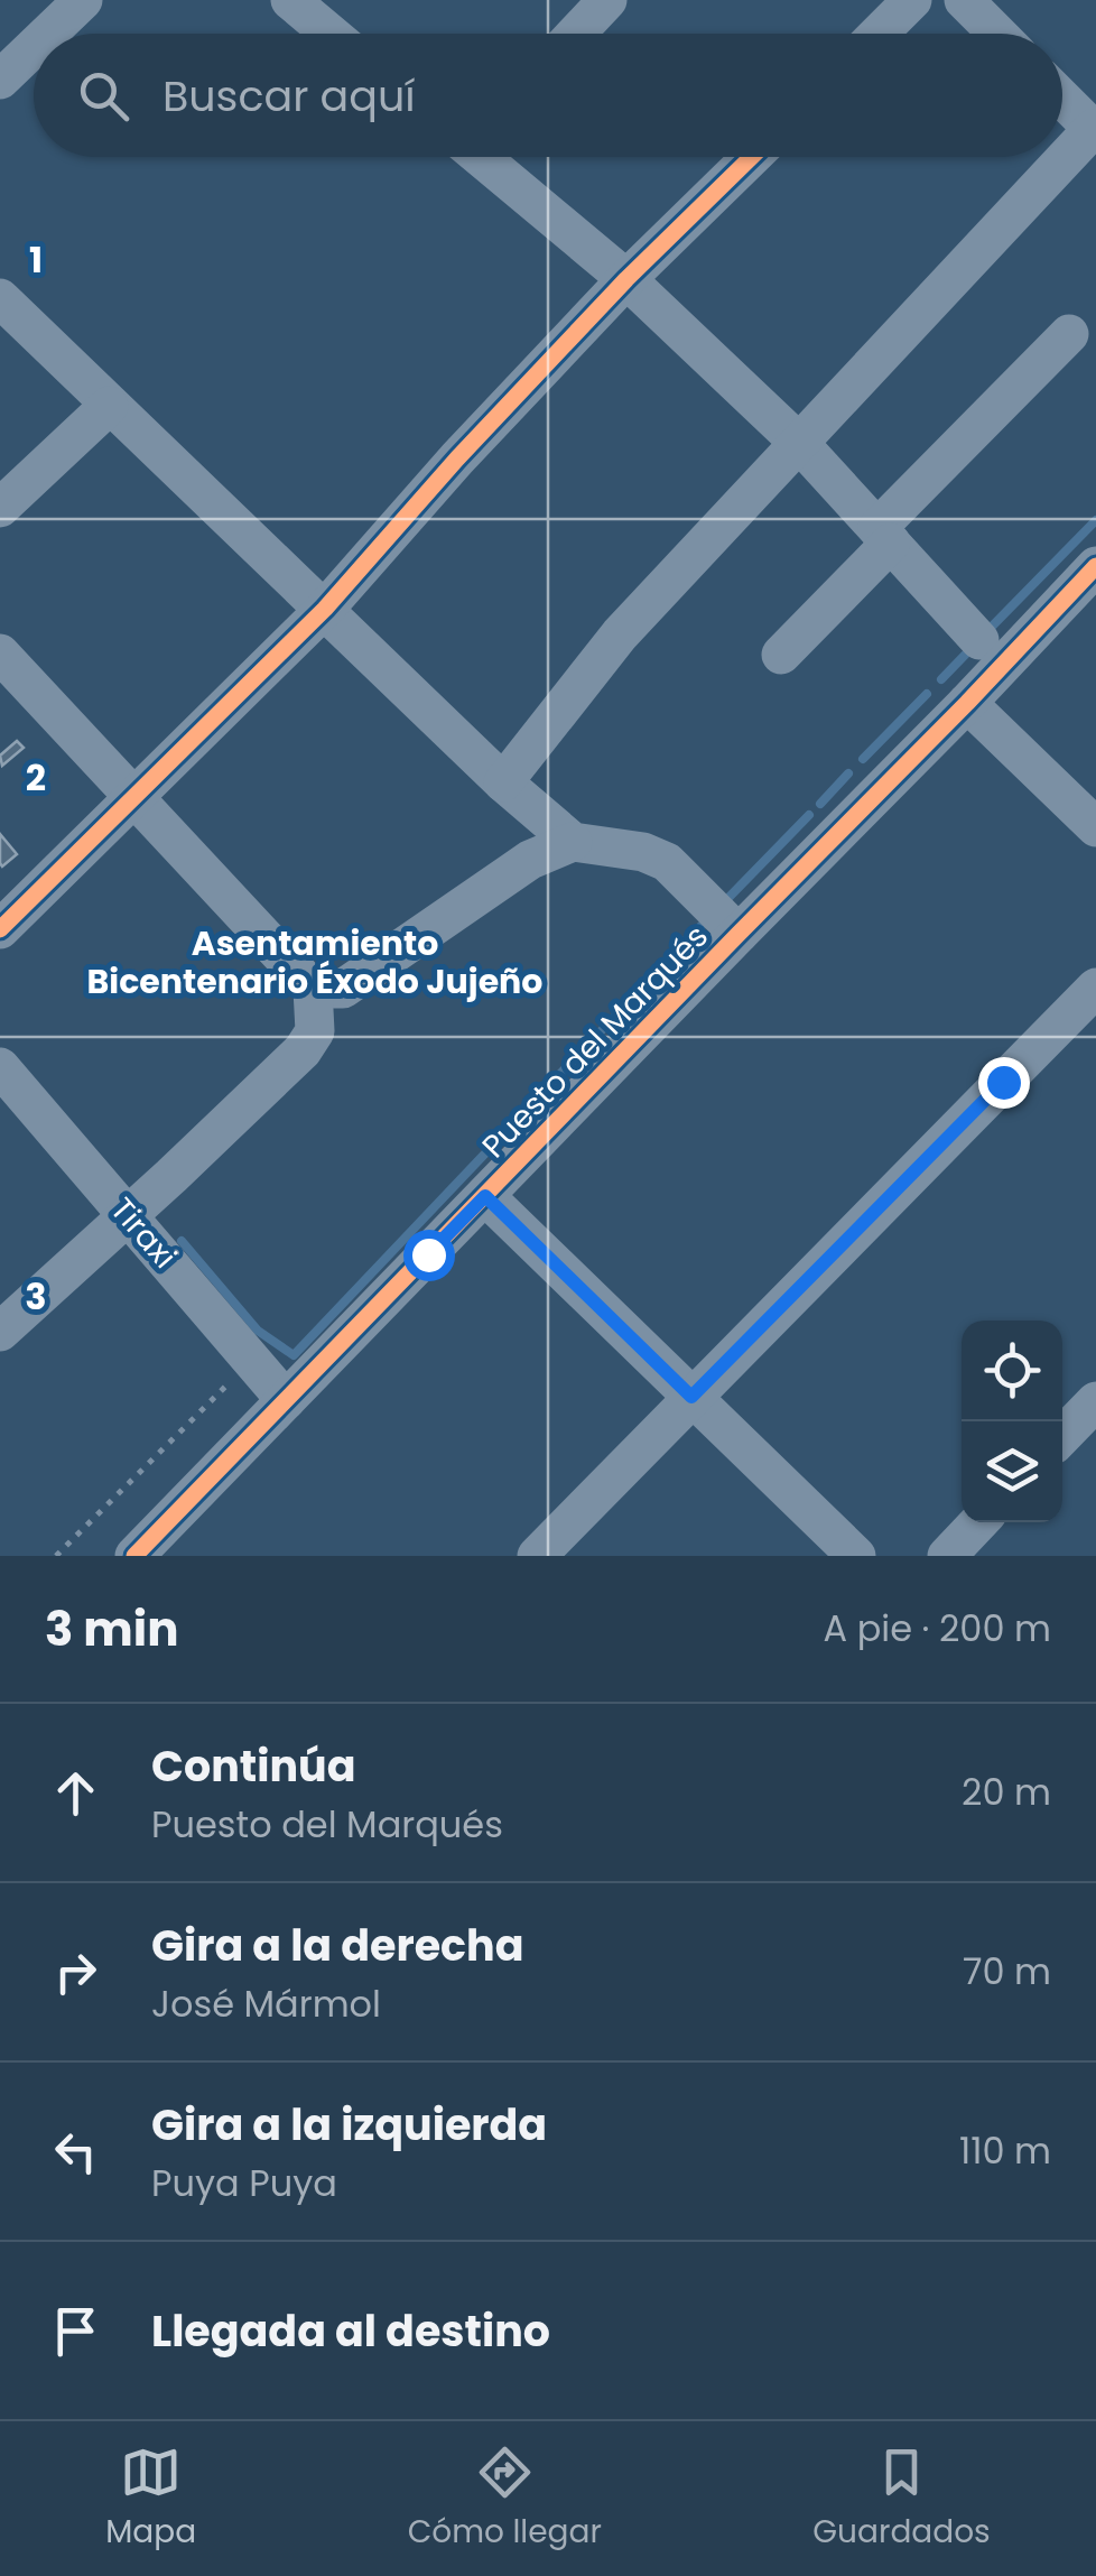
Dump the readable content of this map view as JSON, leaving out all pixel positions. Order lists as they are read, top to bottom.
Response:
{
  "streets": {
    "street": ["Puesto del Marqués", "Tiraxi"]
  },
  "crossings": [
    ["Puesto del Marqués", "Tiraxi"]
  ],
  "districts": ["Asentamiento Bicentenario Éxodo Jujeño"],
  "page": {
    "search": "Buscar aquí",
    "heading": ["3 min", "A pie · 200 m"],
    "list": [
      ["Continúa", "Puesto del Marqués", "20 m"],
      ["Gira a la derecha", "José Mármol", "70 m"],
      ["Gira a la izquierda", "Puya Puya", "110 m"],
      "Llegada al destino"
    ],
    "nav": ["Mapa", "Cómo llegar", "Guardados"]
  },
  "grid": {
    "rows": ["1", "2", "3"]
  }
}
